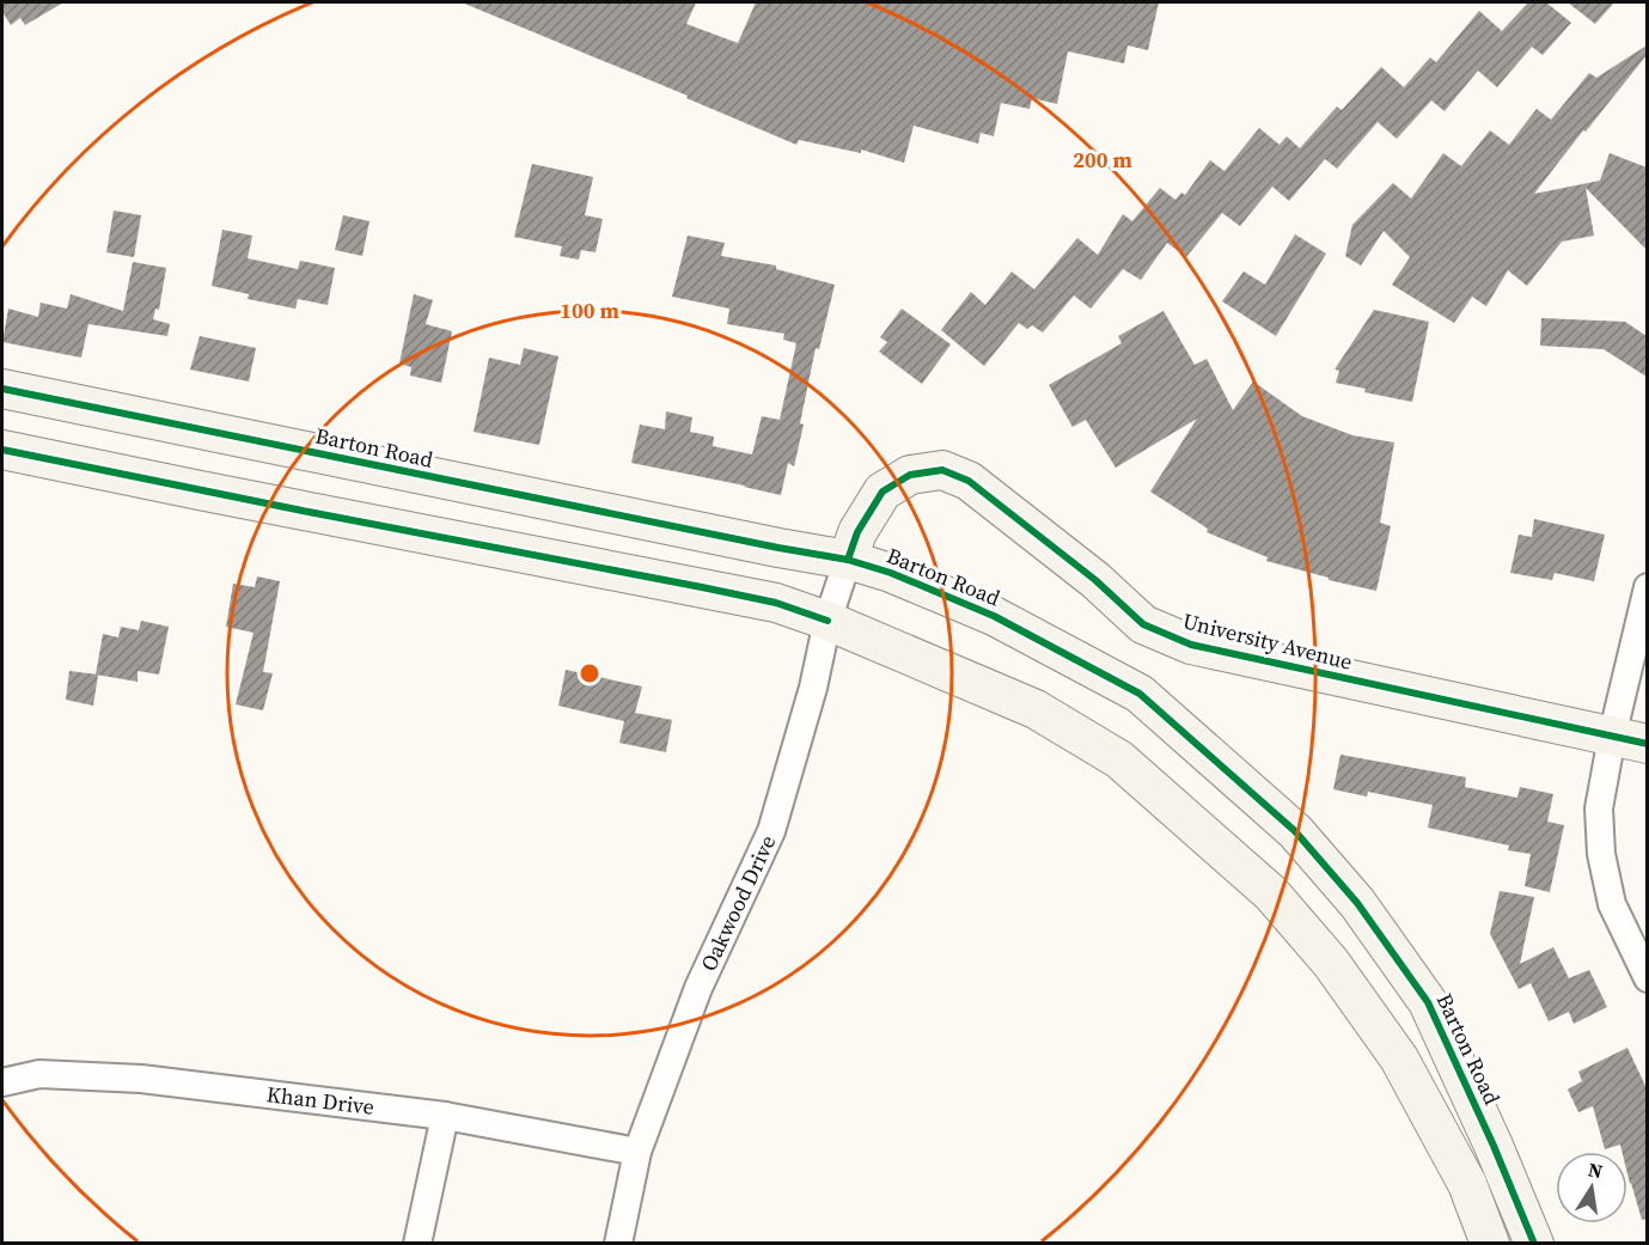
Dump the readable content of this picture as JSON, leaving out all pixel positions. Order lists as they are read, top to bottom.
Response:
{
  "streets": {
    "main road": ["Barton Road", "University Avenue"],
    "street": ["Oakwood Drive", "Khan Drive"]
  },
  "crossings": [
    ["Barton Road", "University Avenue"],
    ["Barton Road", "Oakwood Drive"],
    ["University Avenue", "Oakwood Drive"],
    ["Oakwood Drive", "Khan Drive"]
  ],
  "north": "top",
  "rings": ["200 m", "100 m"]
}
